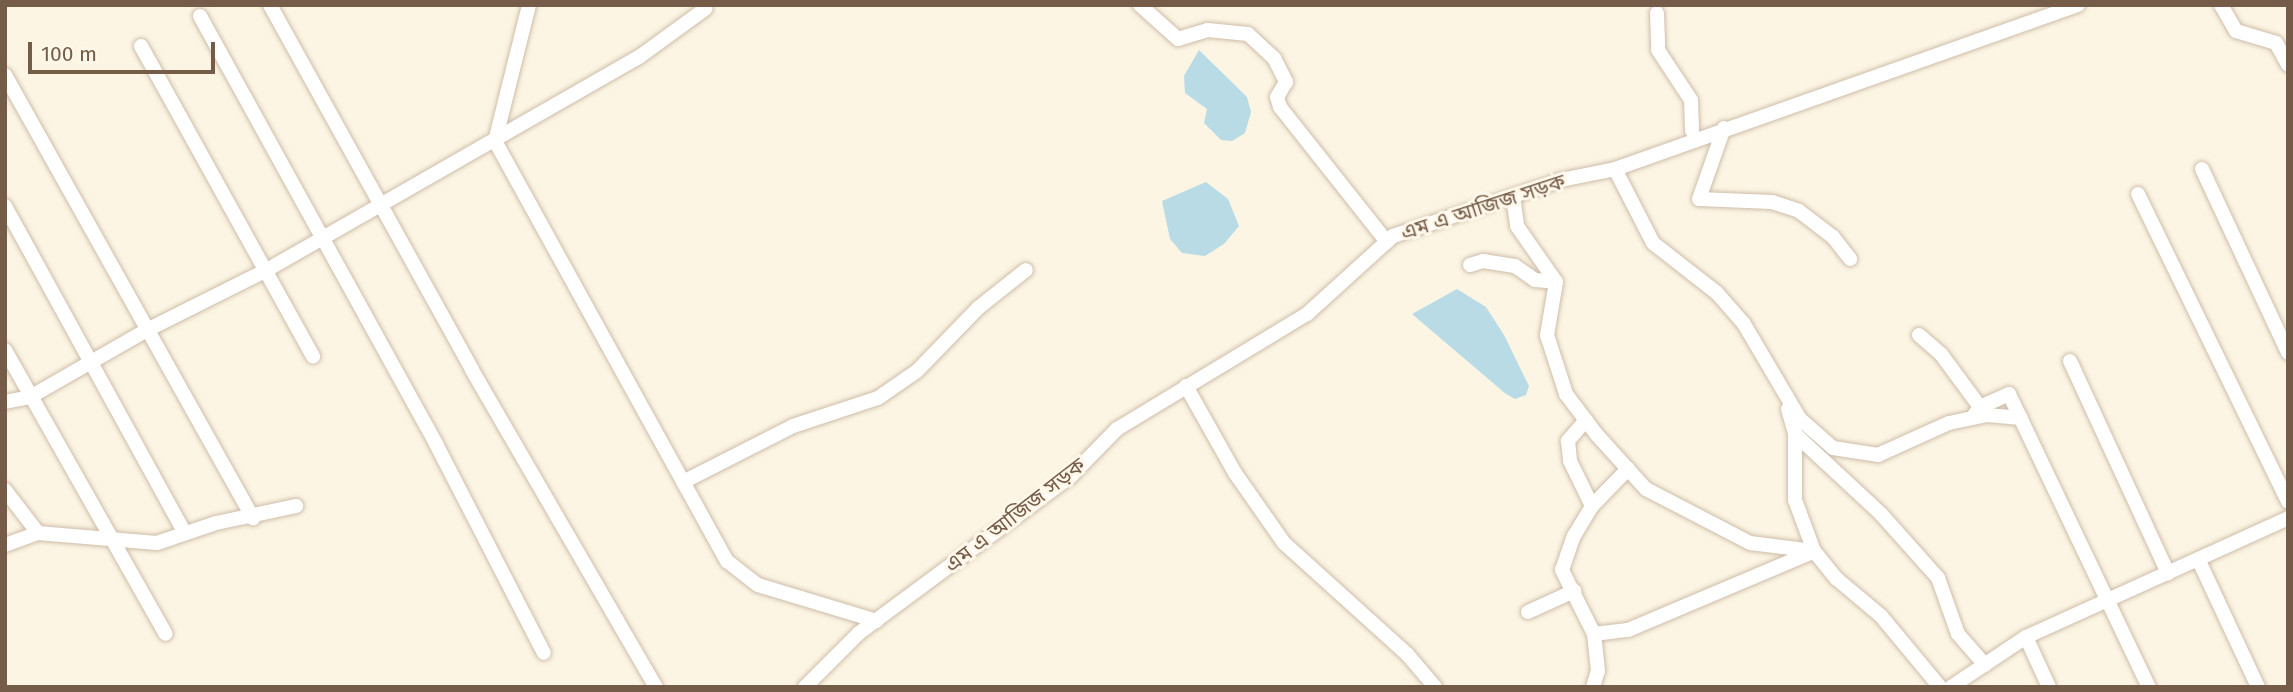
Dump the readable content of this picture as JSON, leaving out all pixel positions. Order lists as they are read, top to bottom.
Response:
{
  "streets": {
    "street": ["এম এ আজিজ সড়ক"]
  },
  "scale_bar": "100 m"
}
